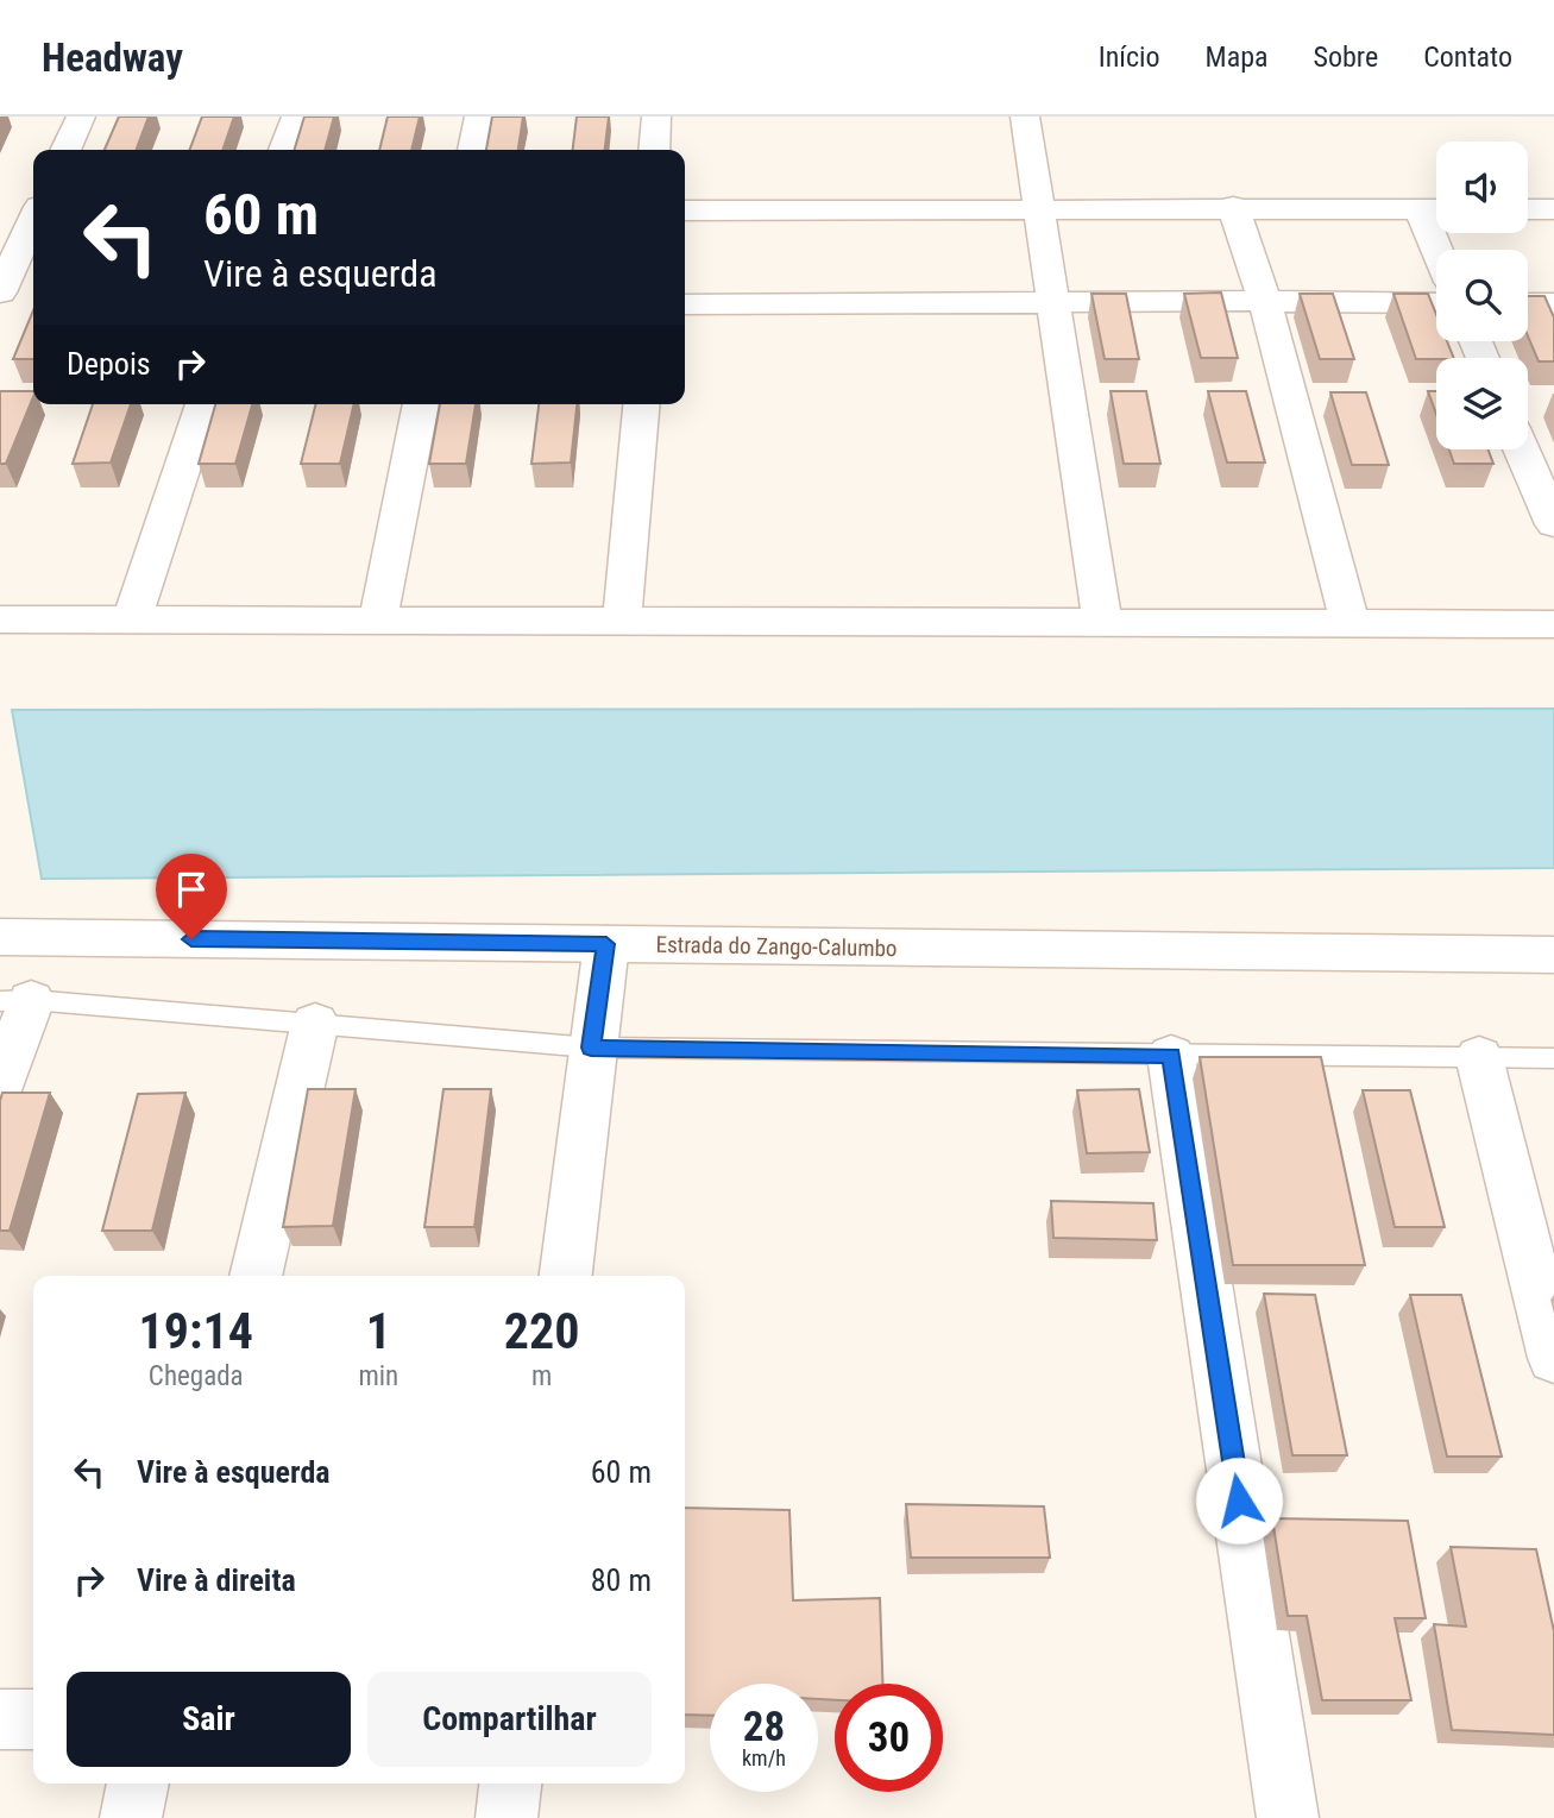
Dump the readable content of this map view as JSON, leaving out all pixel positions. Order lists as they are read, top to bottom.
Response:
{
  "streets": {
    "street": ["Estrada do Zango-Calumbo"]
  },
  "page": {
    "header": "Headway",
    "nav": [
      "Início",
      "Mapa",
      "Sobre",
      "Contato"
    ],
    "turn": ["60 m", "Vire à esquerda"],
    "then": "Depois",
    "eta": [
      "19:14",
      "Chegada",
      "1",
      "min",
      "220",
      "m"
    ],
    "list": [
      {
        "name": "Vire à esquerda",
        "value": "60 m"
      },
      {
        "name": "Vire à direita",
        "value": "80 m"
      }
    ],
    "buttons": ["Sair", "Compartilhar"],
    "speed": "28 km/h",
    "limit": "30"
  }
}
